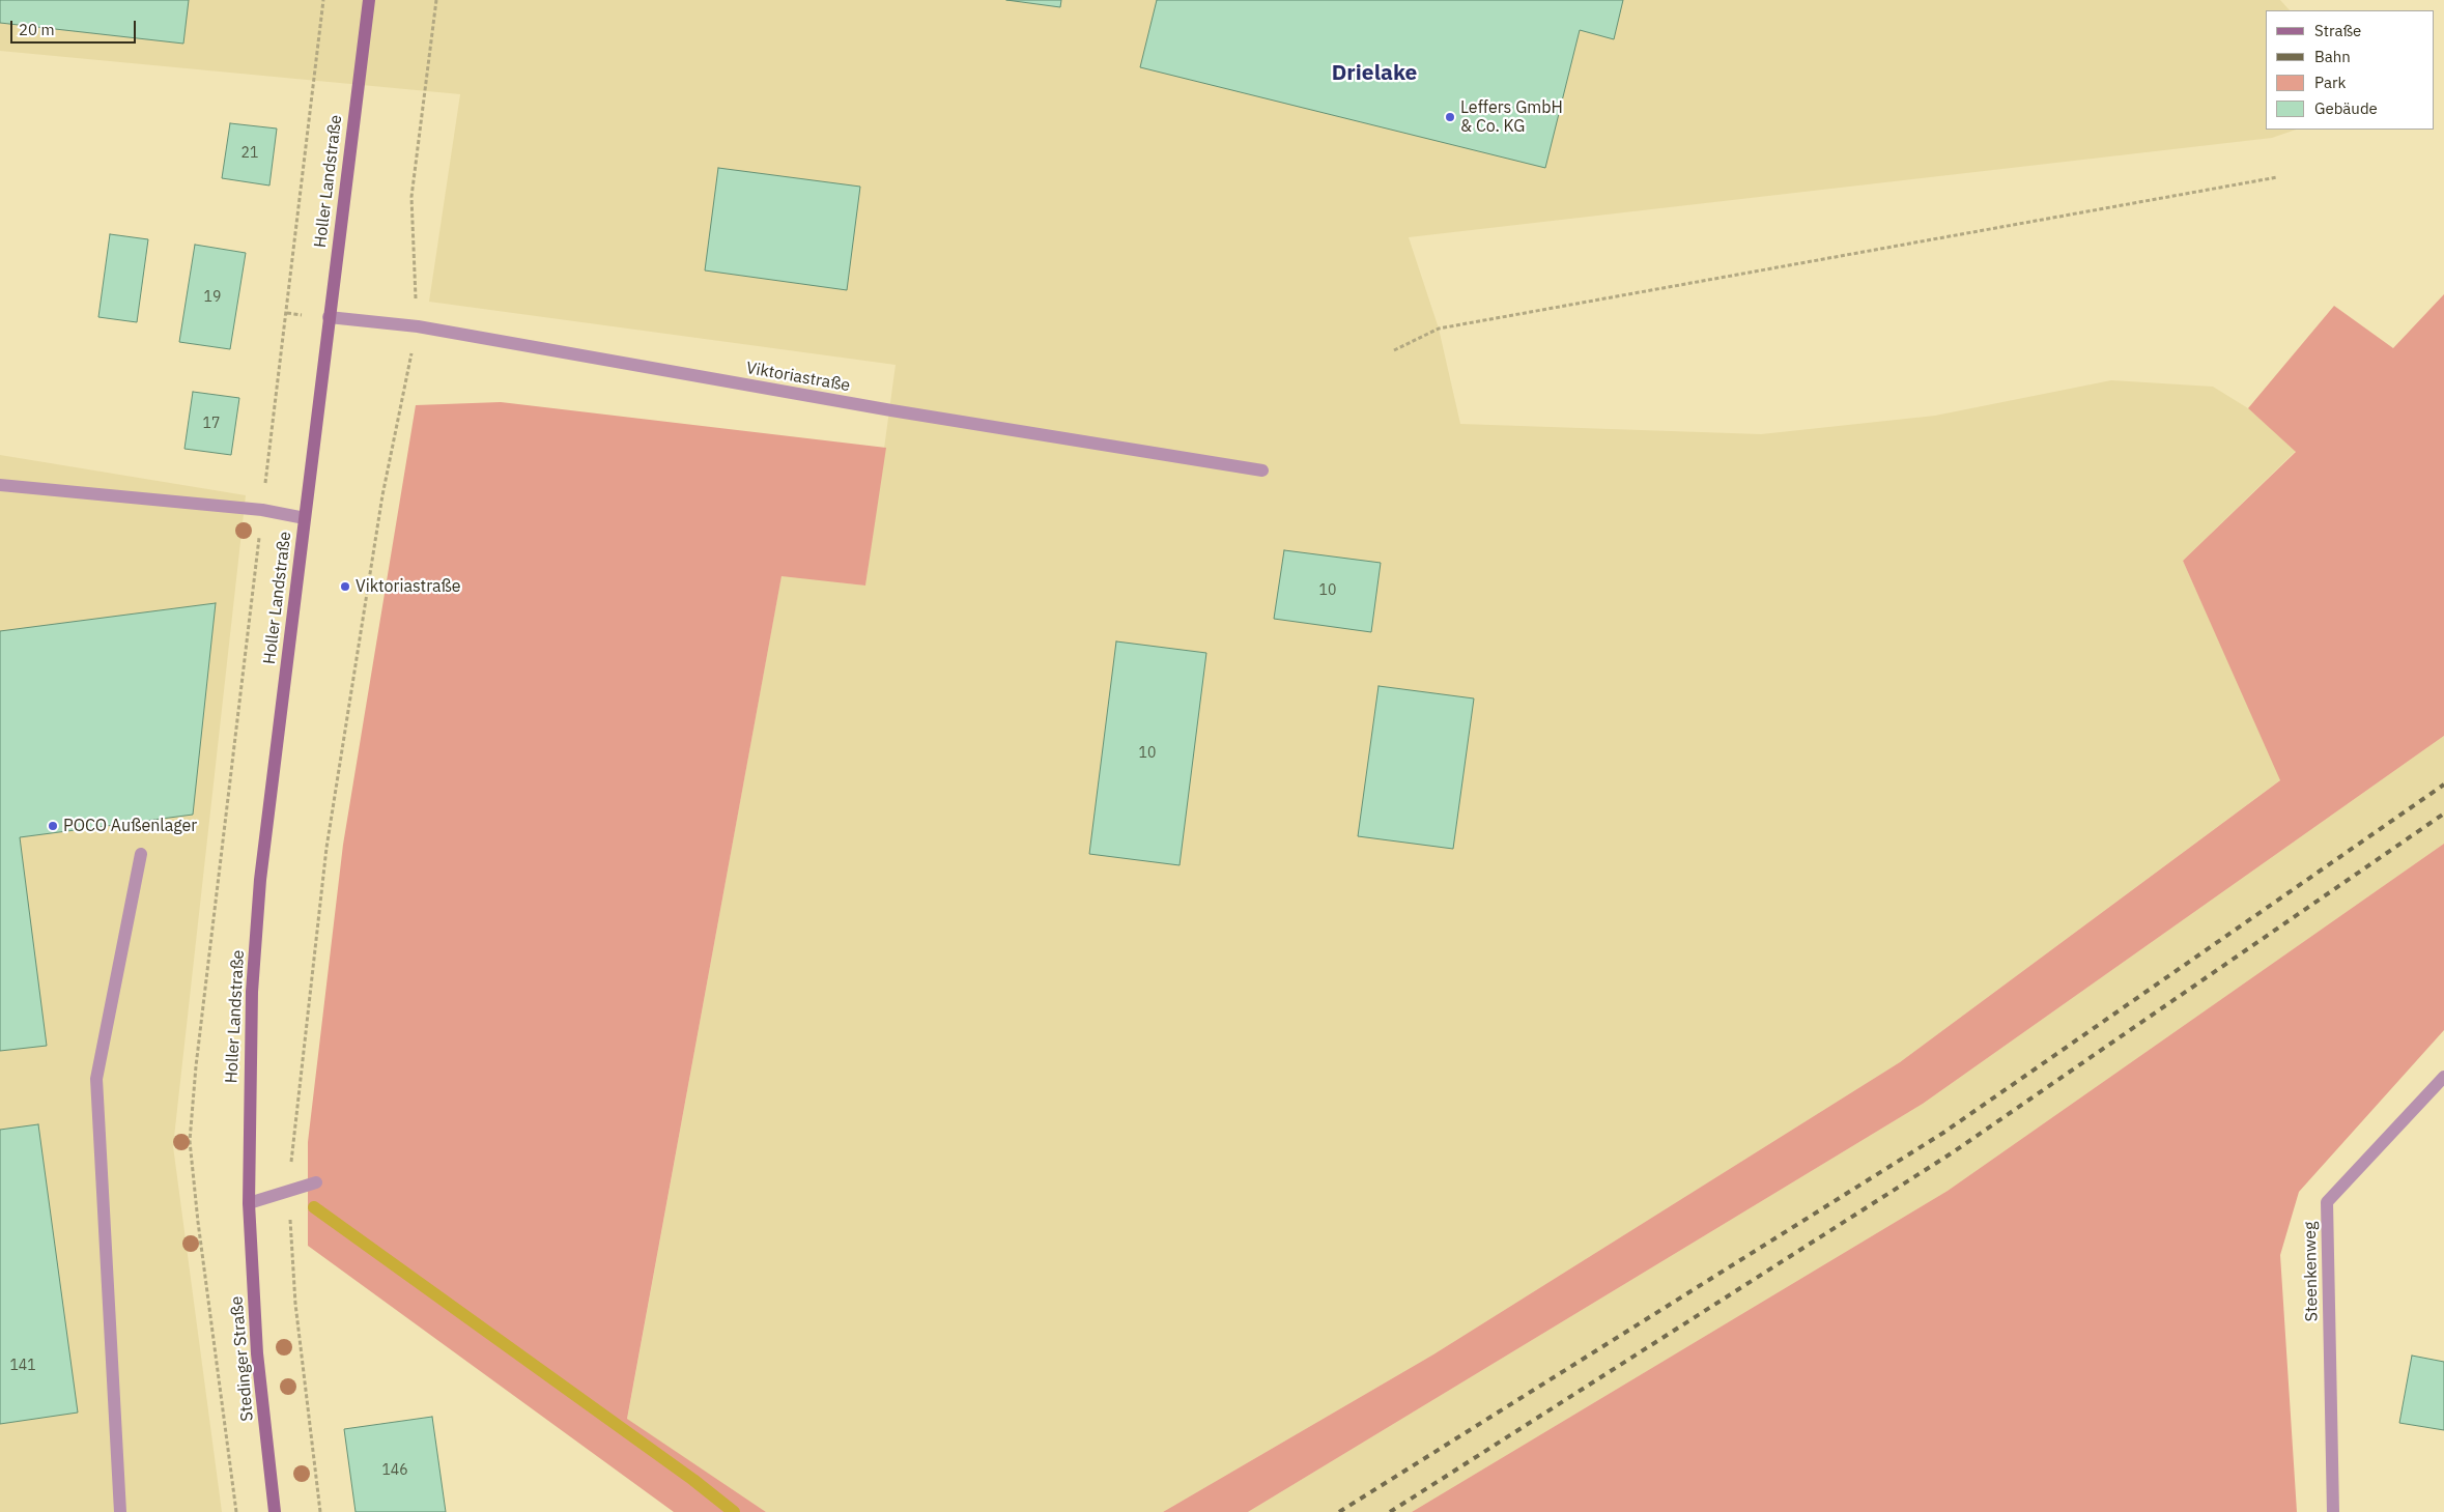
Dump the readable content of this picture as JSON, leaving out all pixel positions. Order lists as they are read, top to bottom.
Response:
{
  "streets": {
    "main road": ["Holler Landstraße", "Stedinger Straße"],
    "street": ["Viktoriastraße", "Steenkenweg"]
  },
  "crossings": [
    ["Holler Landstraße", "Viktoriastraße"],
    ["Holler Landstraße", "Stedinger Straße"]
  ],
  "districts": ["Drielake"],
  "places": ["Leffers GmbH & Co. KG", "Viktoriastraße", "POCO Außenlager"],
  "house_numbers": [
    "21",
    "19",
    "17",
    "10",
    "10",
    "141",
    "146"
  ],
  "legend": [
    "Straße",
    "Bahn",
    "Park",
    "Gebäude"
  ],
  "scale_bar": "20 m"
}
